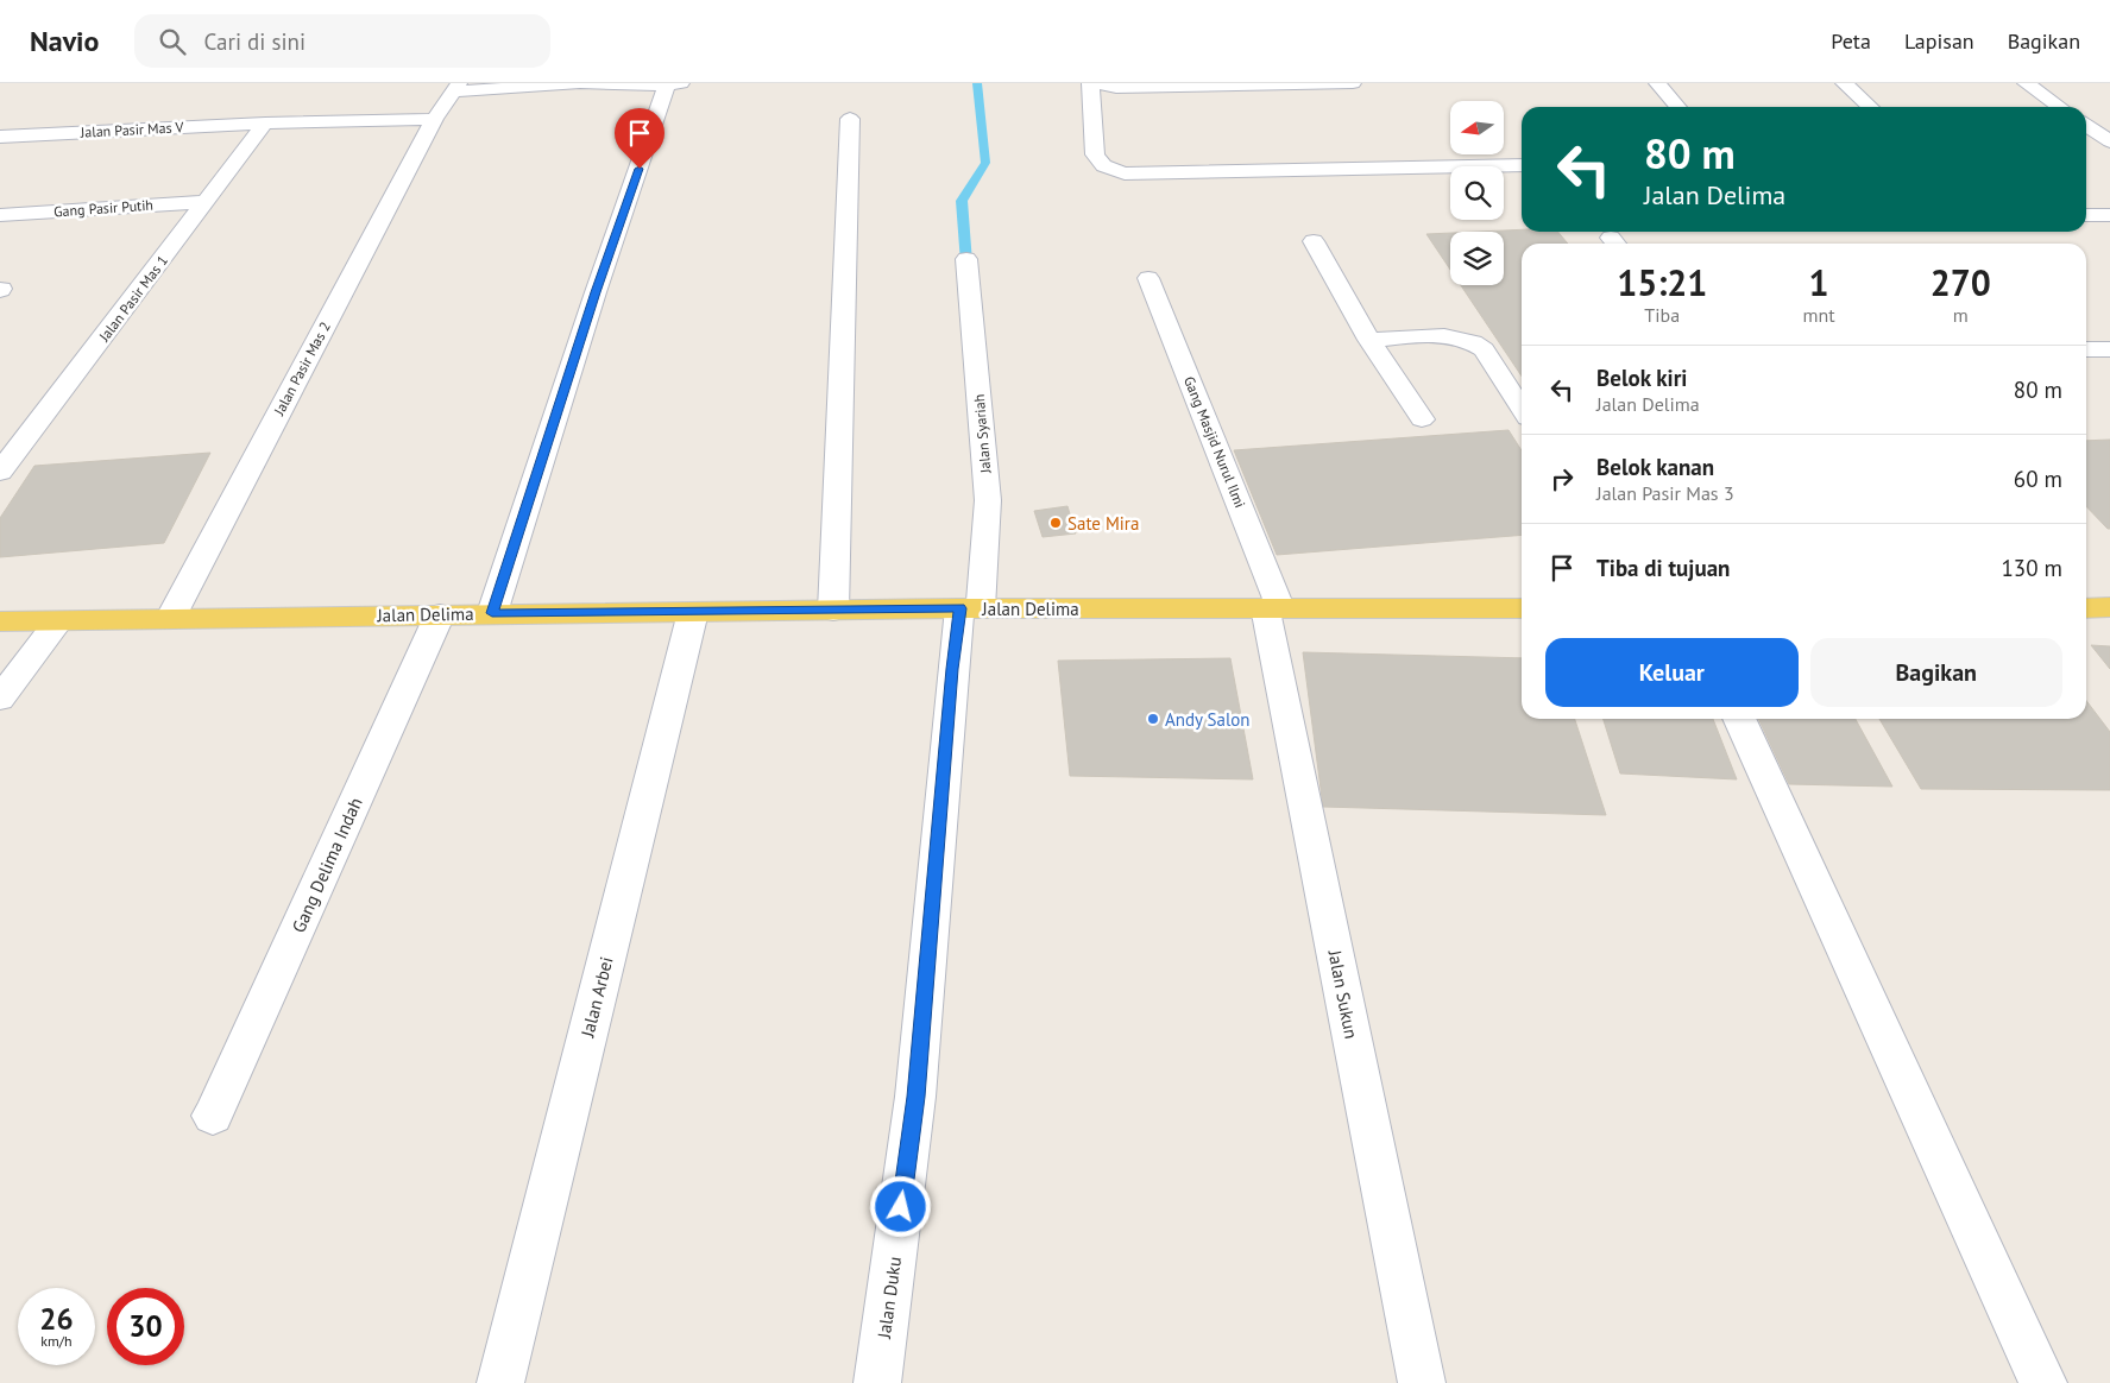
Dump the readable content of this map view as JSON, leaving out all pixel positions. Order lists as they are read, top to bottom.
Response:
{
  "streets": {
    "main road": ["Jalan Delima"],
    "street": [
      "Jalan Pasir Mas V",
      "Gang Pasir Putih",
      "Jalan Pasir Mas 1",
      "Jalan Pasir Mas 2",
      "Jalan Syariah",
      "Gang Masjid Nurul Ilmi",
      "Gang Delima Indah",
      "Jalan Sukun",
      "Jalan Arbei",
      "Jalan Duku"
    ]
  },
  "crossings": [
    ["Jalan Pasir Mas V", "Jalan Pasir Mas 1"],
    ["Jalan Pasir Mas V", "Jalan Pasir Mas 2"],
    ["Gang Pasir Putih", "Jalan Pasir Mas 1"],
    ["Jalan Pasir Mas 2", "Jalan Delima"],
    ["Jalan Syariah", "Jalan Delima"],
    ["Jalan Syariah", "Jalan Duku"],
    ["Gang Masjid Nurul Ilmi", "Jalan Delima"],
    ["Gang Masjid Nurul Ilmi", "Jalan Sukun"],
    ["Jalan Delima", "Gang Delima Indah"],
    ["Jalan Delima", "Jalan Sukun"],
    ["Jalan Delima", "Jalan Arbei"],
    ["Jalan Delima", "Jalan Duku"]
  ],
  "places": ["Sate Mira", "Andy Salon"],
  "north": "left",
  "page": {
    "header": "Navio",
    "search": "Cari di sini",
    "nav": ["Peta", "Lapisan", "Bagikan"],
    "turn": ["80 m", "Jalan Delima"],
    "eta": [
      "15:21",
      "Tiba",
      "1",
      "mnt",
      "270",
      "m"
    ],
    "list": [
      {
        "name": "Belok kiri",
        "note": "Jalan Delima",
        "value": "80 m"
      },
      {
        "name": "Belok kanan",
        "note": "Jalan Pasir Mas 3",
        "value": "60 m"
      },
      {
        "name": "Tiba di tujuan",
        "value": "130 m"
      }
    ],
    "buttons": ["Keluar", "Bagikan"],
    "speed": "26 km/h",
    "limit": "30"
  }
}
